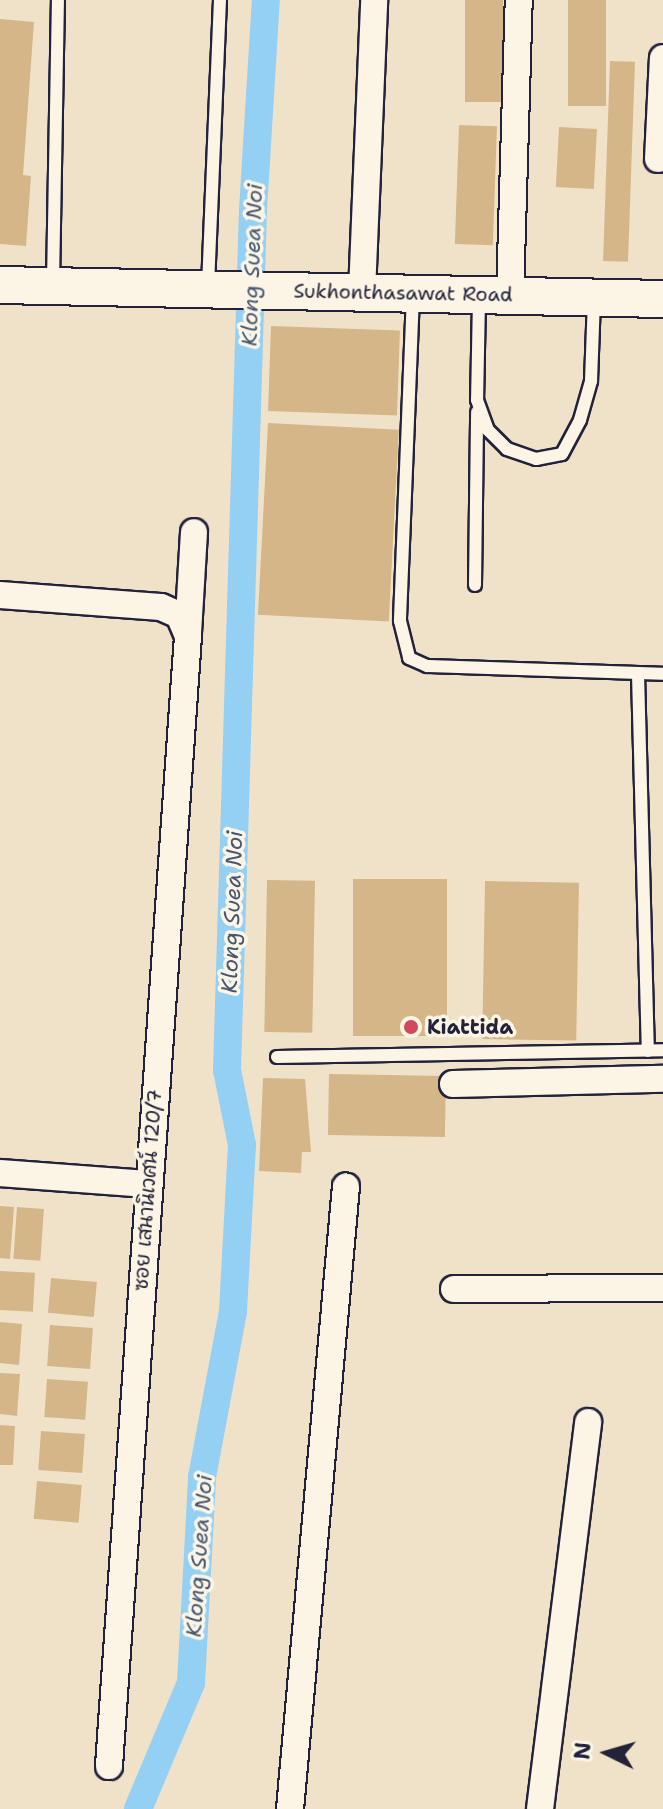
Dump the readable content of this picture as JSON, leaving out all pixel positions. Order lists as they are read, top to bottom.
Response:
{
  "streets": {
    "main road": ["Sukhonthasawat Road"],
    "street": ["ซอย เสนานิเวศน์ 120/7"]
  },
  "water": ["Klong Suea Noi"],
  "places": ["Kiattida"],
  "north": "left"
}
